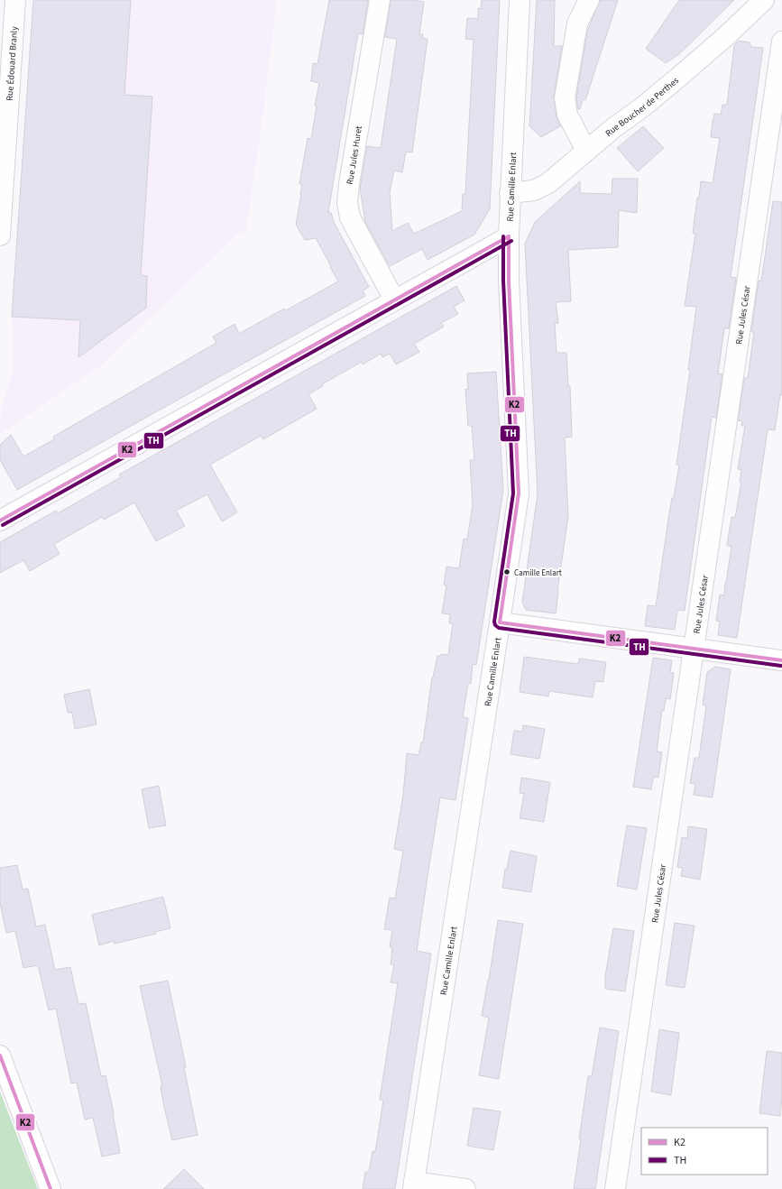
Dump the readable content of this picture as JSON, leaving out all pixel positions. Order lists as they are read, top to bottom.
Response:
{
  "streets": {
    "street": [
      "Rue Édouard Branly",
      "Rue Boucher de Perthes",
      "Rue Jules Huret",
      "Rue Camille Enlart",
      "Rue Jules César"
    ]
  },
  "crossings": [
    ["Rue Boucher de Perthes", "Rue Camille Enlart"]
  ],
  "places": ["Camille Enlart"],
  "lines": ["transit line K2", "transit line TH"],
  "legend": ["K2", "TH"]
}
